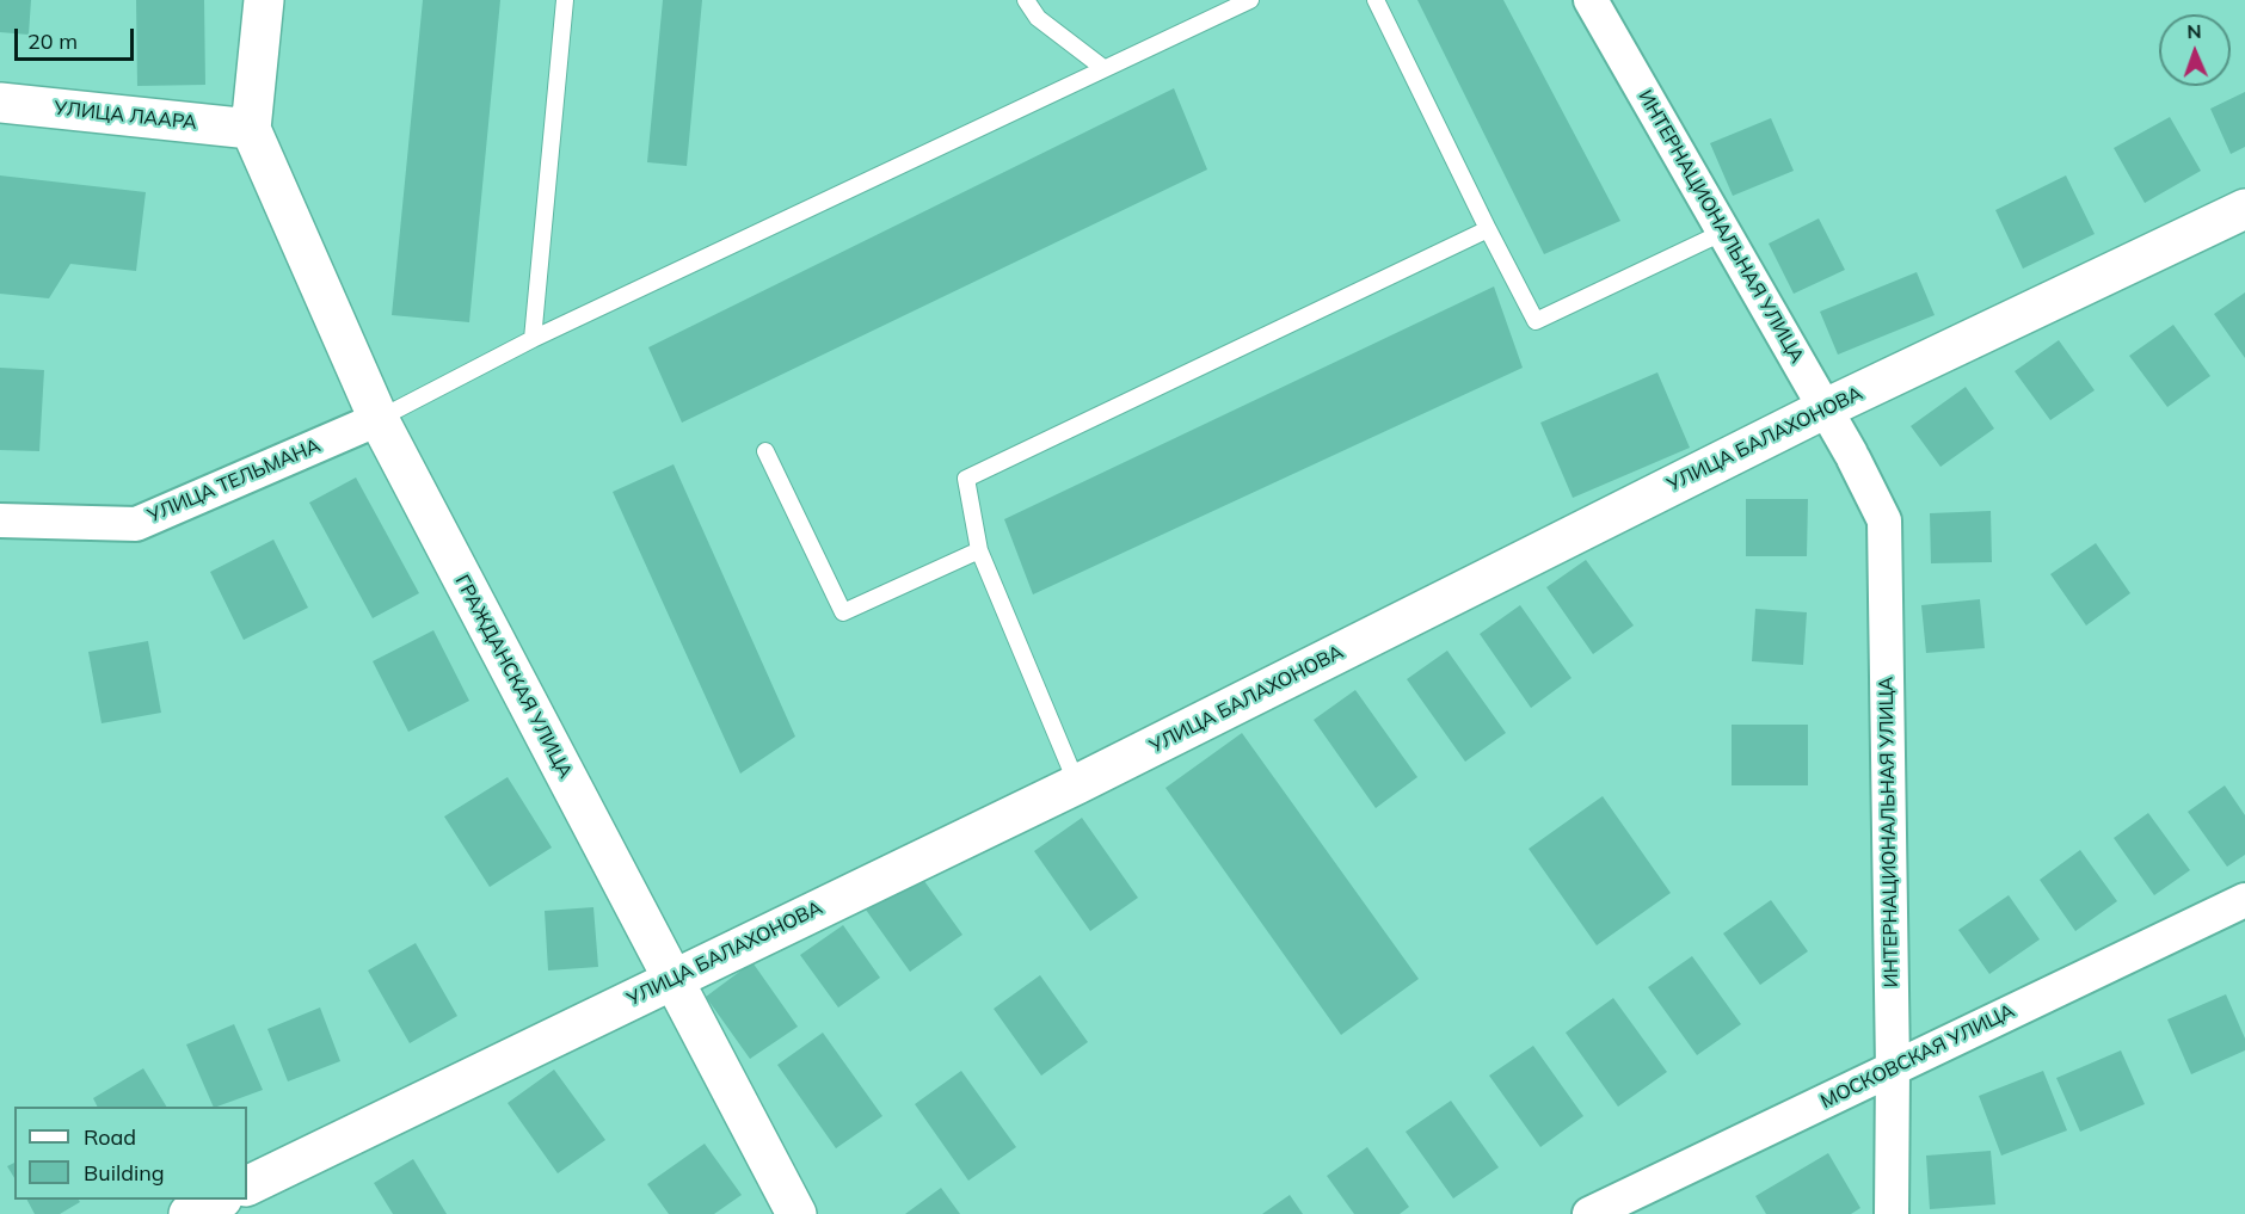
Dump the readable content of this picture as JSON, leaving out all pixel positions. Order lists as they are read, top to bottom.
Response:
{
  "streets": {
    "street": [
      "УЛИЦА ЛААРА",
      "ИНТЕРНАЦИОНАЛЬНАЯ УЛИЦА",
      "УЛИЦА БАЛАХОНОВА",
      "УЛИЦА ТЕЛЬМАНА",
      "ГРАЖДАНСКАЯ УЛИЦА",
      "МОСКОВСКАЯ УЛИЦА"
    ]
  },
  "crossings": [
    ["УЛИЦА ЛААРА", "ГРАЖДАНСКАЯ УЛИЦА"],
    ["ИНТЕРНАЦИОНАЛЬНАЯ УЛИЦА", "УЛИЦА БАЛАХОНОВА"],
    ["ИНТЕРНАЦИОНАЛЬНАЯ УЛИЦА", "МОСКОВСКАЯ УЛИЦА"],
    ["УЛИЦА БАЛАХОНОВА", "ГРАЖДАНСКАЯ УЛИЦА"],
    ["УЛИЦА ТЕЛЬМАНА", "ГРАЖДАНСКАЯ УЛИЦА"]
  ],
  "legend": ["Road", "Building"],
  "scale_bar": "20 m",
  "north": "top"
}
